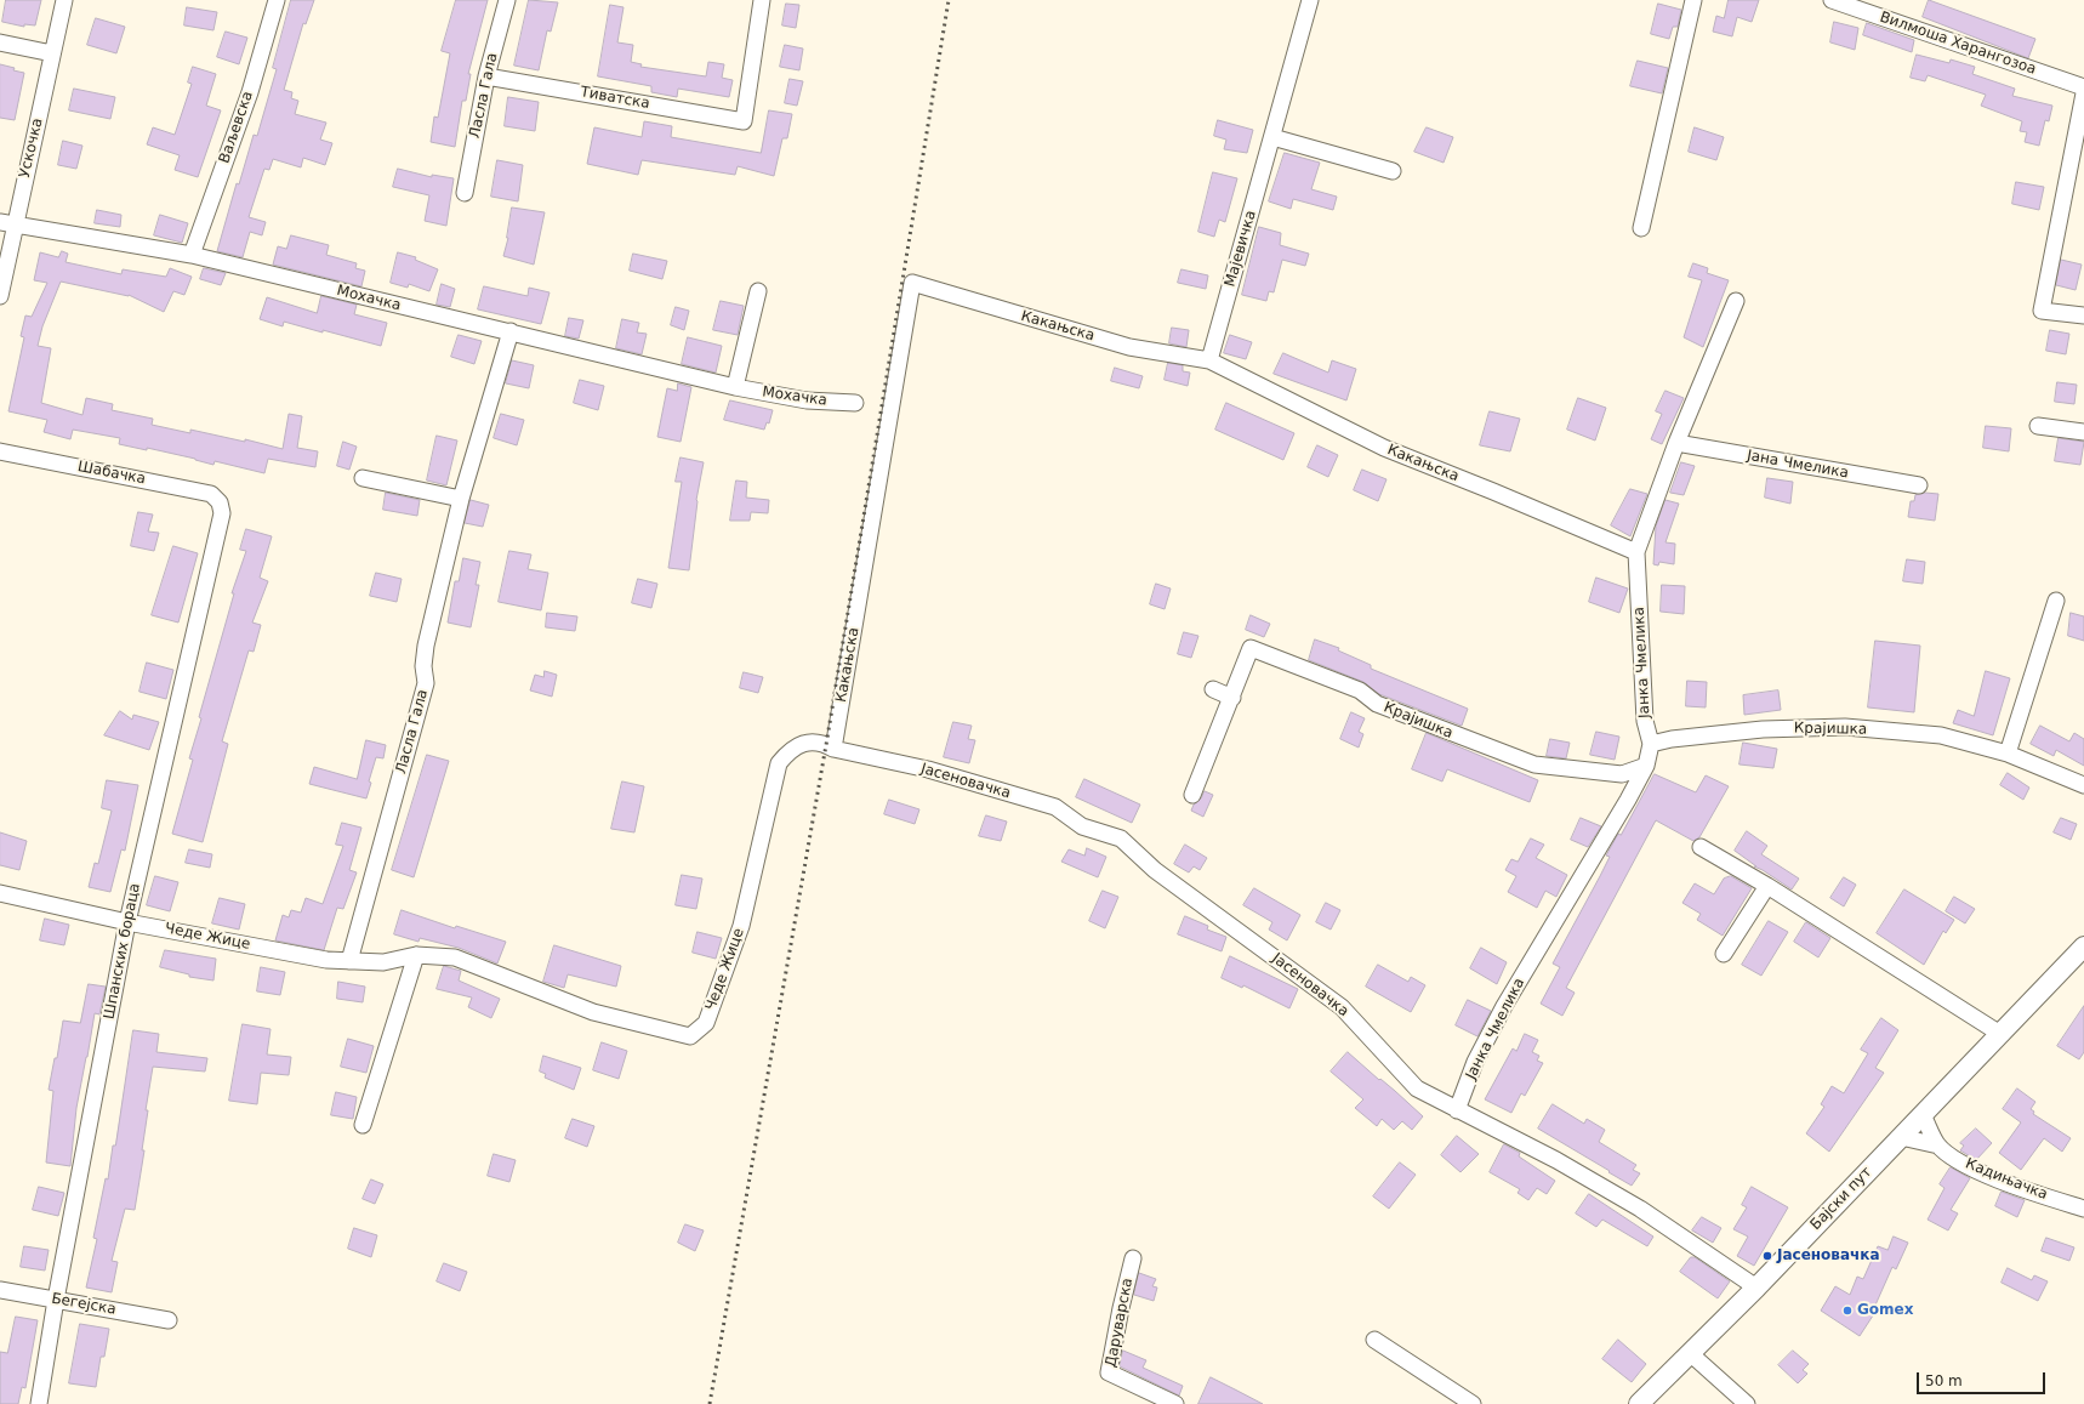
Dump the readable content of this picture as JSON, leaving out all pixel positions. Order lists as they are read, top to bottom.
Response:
{
  "streets": {
    "street": [
      "Вилмоша Харангозоа",
      "Ласла Гала",
      "Тиватска",
      "Ваљевска",
      "Ускочка",
      "Мајевичка",
      "Мохачка",
      "Какањска",
      "Јана Чмелика",
      "Шабачка",
      "Јанка Чмелика",
      "Крајишка",
      "Јасеновачка",
      "Чеде Жице",
      "Шпанских бораца",
      "Кадињачка",
      "Бајски пут",
      "Бегејска",
      "Даруварска"
    ]
  },
  "crossings": [
    ["Ласла Гала", "Тиватска"],
    ["Ласла Гала", "Мохачка"],
    ["Ласла Гала", "Чеде Жице"],
    ["Ваљевска", "Мохачка"],
    ["Ускочка", "Мохачка"],
    ["Мајевичка", "Какањска"],
    ["Какањска", "Јанка Чмелика"],
    ["Какањска", "Јасеновачка"],
    ["Какањска", "Чеде Жице"],
    ["Јана Чмелика", "Јанка Чмелика"],
    ["Шабачка", "Шпанских бораца"],
    ["Јанка Чмелика", "Крајишка"],
    ["Јанка Чмелика", "Јасеновачка"],
    ["Јасеновачка", "Чеде Жице"],
    ["Јасеновачка", "Бајски пут"],
    ["Чеде Жице", "Шпанских бораца"],
    ["Шпанских бораца", "Бегејска"],
    ["Кадињачка", "Бајски пут"]
  ],
  "places": ["Јасеновачка", "Gomex"],
  "scale_bar": "50 m"
}
